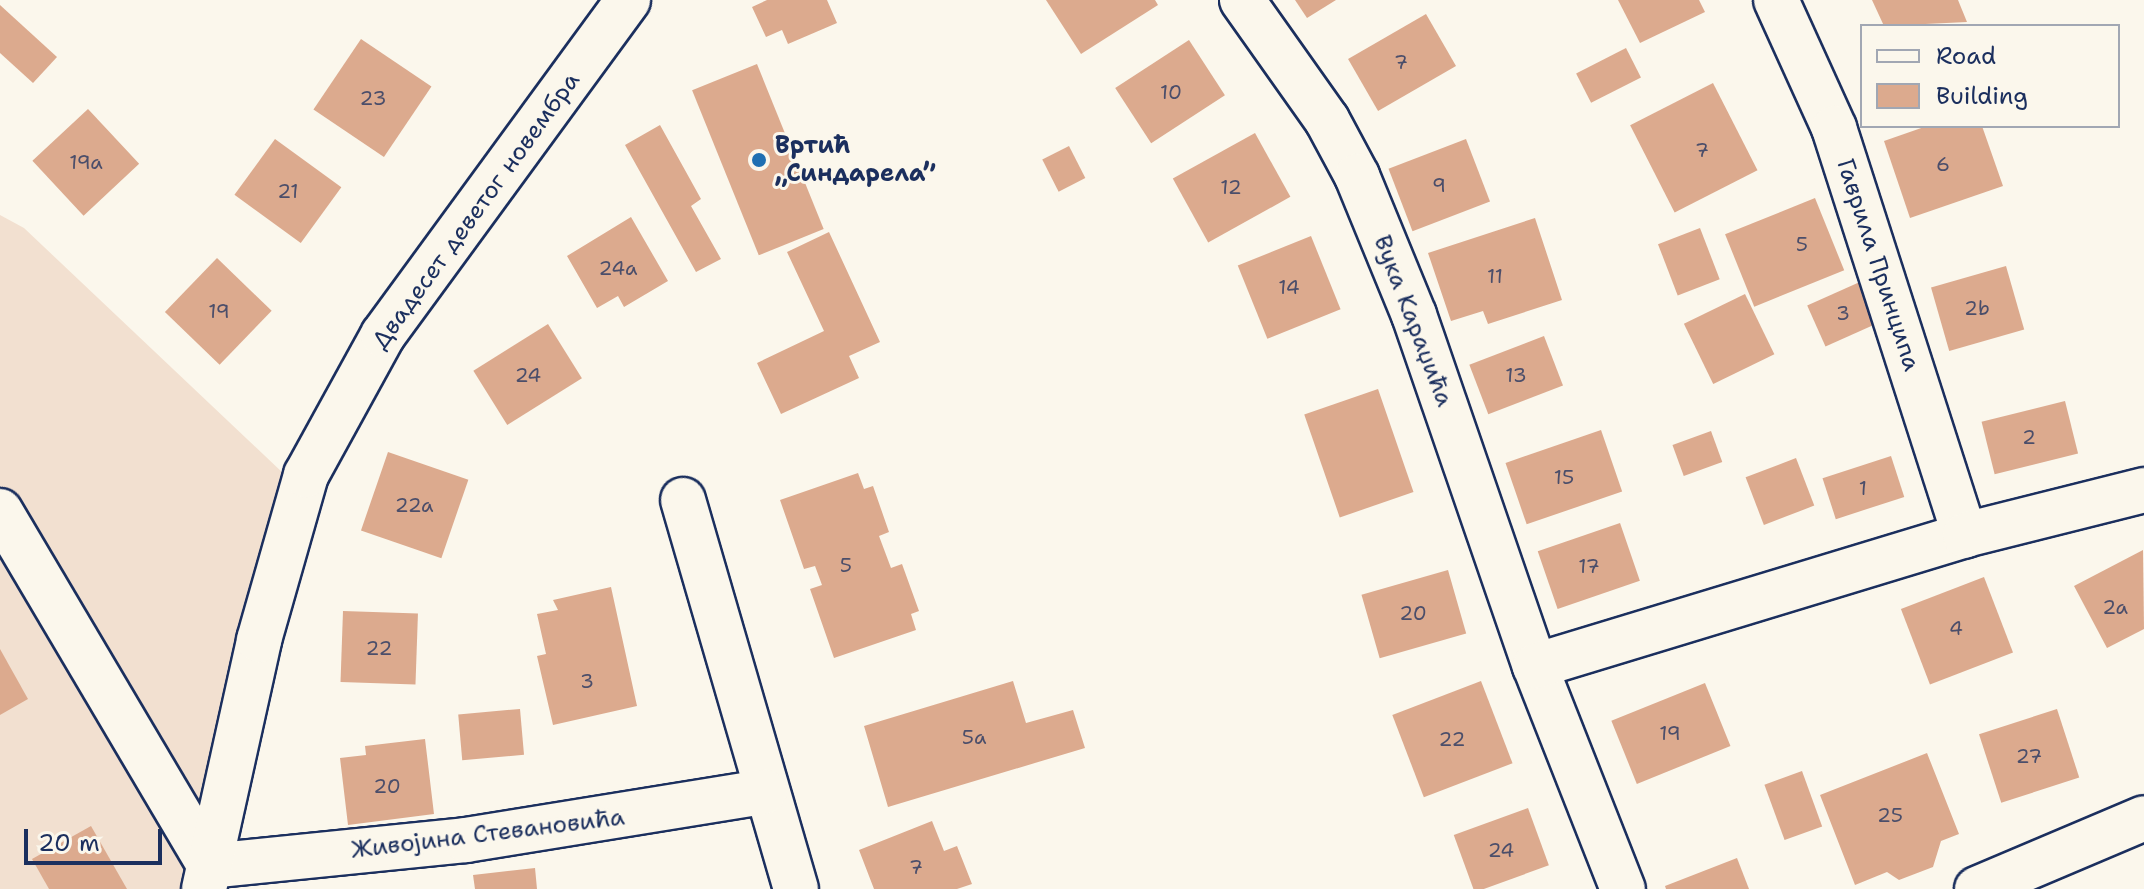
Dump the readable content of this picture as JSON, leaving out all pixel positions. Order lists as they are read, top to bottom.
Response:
{
  "streets": {
    "street": [
      "Двадесет деветог новембра",
      "Гаврила Принципа",
      "Вука Караџића",
      "Живојина Стевановића"
    ]
  },
  "crossings": [
    ["Двадесет деветог новембра", "Живојина Стевановића"]
  ],
  "places": ["Вртић „Синдарела”"],
  "house_numbers": [
    "7",
    "10",
    "23",
    "7",
    "19a",
    "6",
    "9",
    "12",
    "21",
    "5",
    "24a",
    "11",
    "14",
    "2b",
    "19",
    "3",
    "24",
    "13",
    "2",
    "15",
    "1",
    "22a",
    "5",
    "17",
    "2a",
    "20",
    "4",
    "22",
    "3",
    "19",
    "5a",
    "22",
    "27",
    "20",
    "25",
    "24",
    "7"
  ],
  "legend": ["Road", "Building"],
  "scale_bar": "20 m"
}
